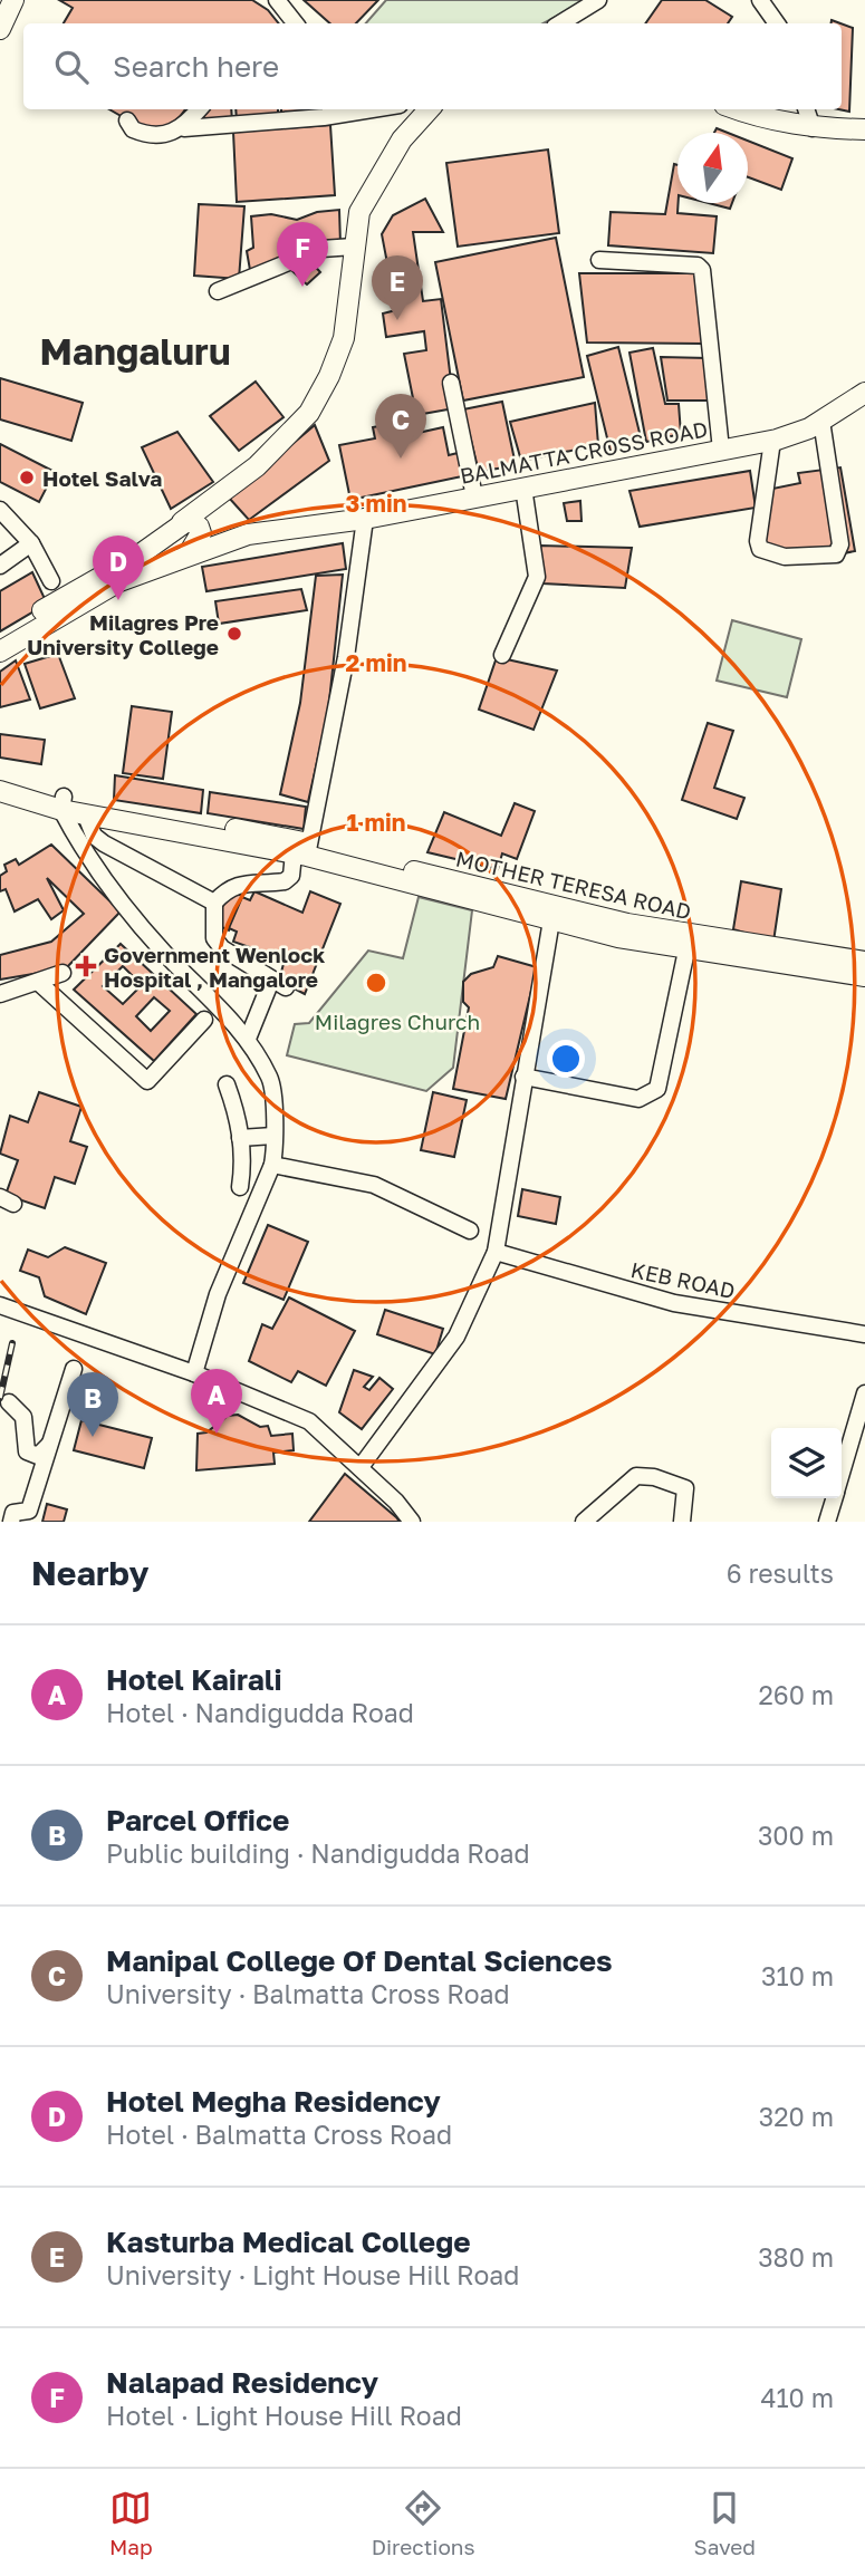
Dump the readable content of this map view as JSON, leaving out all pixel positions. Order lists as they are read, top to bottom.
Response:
{
  "streets": {
    "main road": ["BALMATTA CROSS ROAD", "MOTHER TERESA ROAD"],
    "street": ["KEB ROAD"]
  },
  "districts": ["Mangaluru"],
  "parks": ["Milagres Church"],
  "places": {
    "other": ["Hotel Salva", "Milagres Pre University College"],
    "health": ["Government Wenlock Hospital , Mangalore"]
  },
  "north": "top",
  "page": {
    "search": "Search here",
    "pins": [
      "F",
      "E",
      "C",
      "D",
      "A",
      "B"
    ],
    "heading": ["Nearby", "6 results"],
    "list": [
      {
        "mark": "A",
        "name": "Hotel Kairali",
        "note": "Hotel · Nandigudda Road",
        "value": "260 m"
      },
      {
        "mark": "B",
        "name": "Parcel Office",
        "note": "Public building · Nandigudda Road",
        "value": "300 m"
      },
      {
        "mark": "C",
        "name": "Manipal College Of Dental Sciences",
        "note": "University · Balmatta Cross Road",
        "value": "310 m"
      },
      {
        "mark": "D",
        "name": "Hotel Megha Residency",
        "note": "Hotel · Balmatta Cross Road",
        "value": "320 m"
      },
      {
        "mark": "E",
        "name": "Kasturba Medical College",
        "note": "University · Light House Hill Road",
        "value": "380 m"
      },
      {
        "mark": "F",
        "name": "Nalapad Residency",
        "note": "Hotel · Light House Hill Road",
        "value": "410 m"
      }
    ],
    "nav": ["Map", "Directions", "Saved"]
  },
  "rings": ["3 min", "2 min", "1 min"]
}
